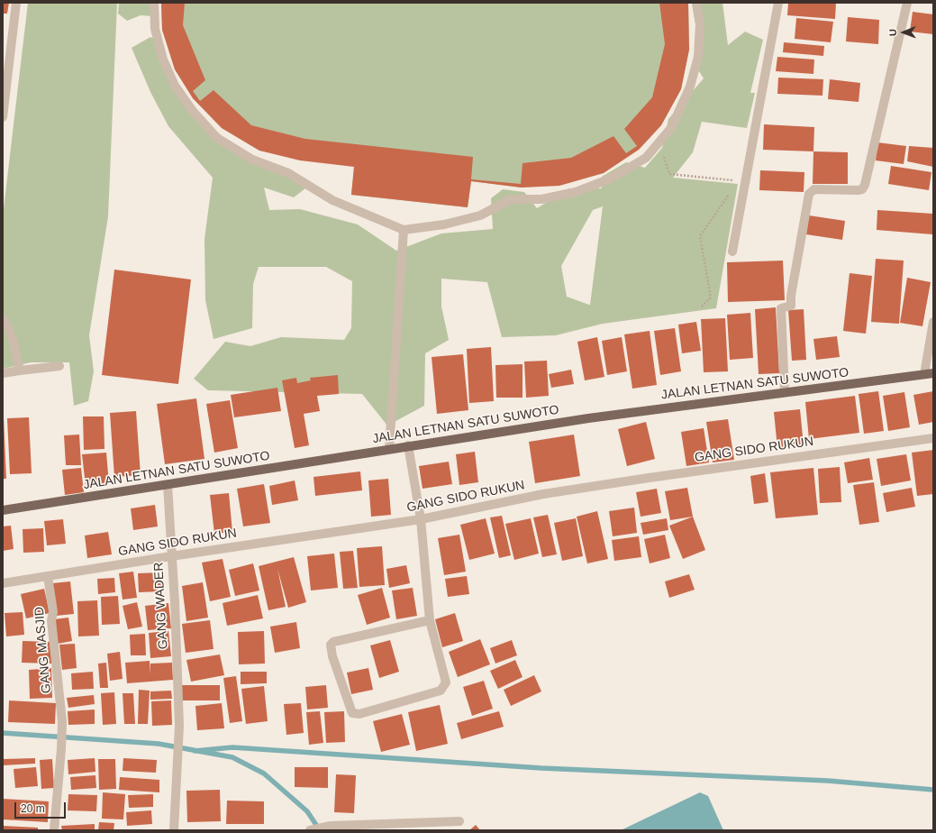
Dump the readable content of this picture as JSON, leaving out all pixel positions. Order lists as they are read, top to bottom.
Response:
{
  "streets": {
    "main road": ["JALAN LETNAN SATU SUWOTO"],
    "street": ["GANG SIDO RUKUN", "GANG WADER", "GANG MASJID"]
  },
  "crossings": [
    ["JALAN LETNAN SATU SUWOTO", "GANG WADER"],
    ["GANG SIDO RUKUN", "GANG WADER"],
    ["GANG SIDO RUKUN", "GANG MASJID"]
  ],
  "scale_bar": "20 m",
  "north": "left"
}
